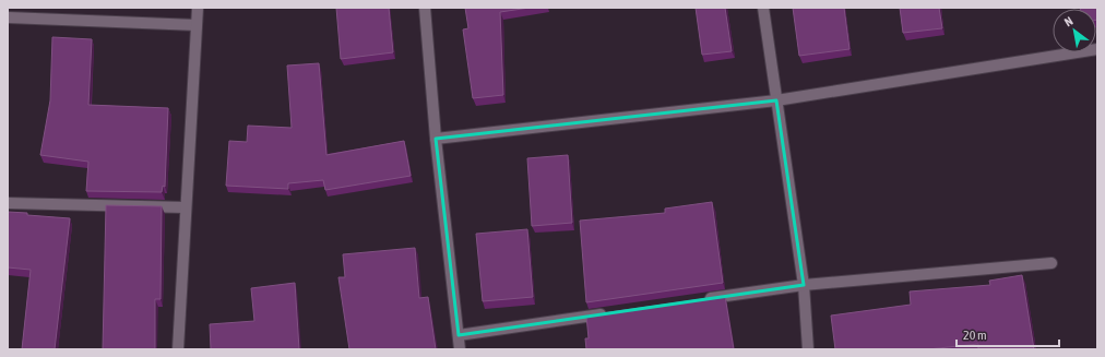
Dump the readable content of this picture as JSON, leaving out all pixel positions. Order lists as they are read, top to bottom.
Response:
{
  "scale_bar": "20 m",
  "north": "top left"
}
